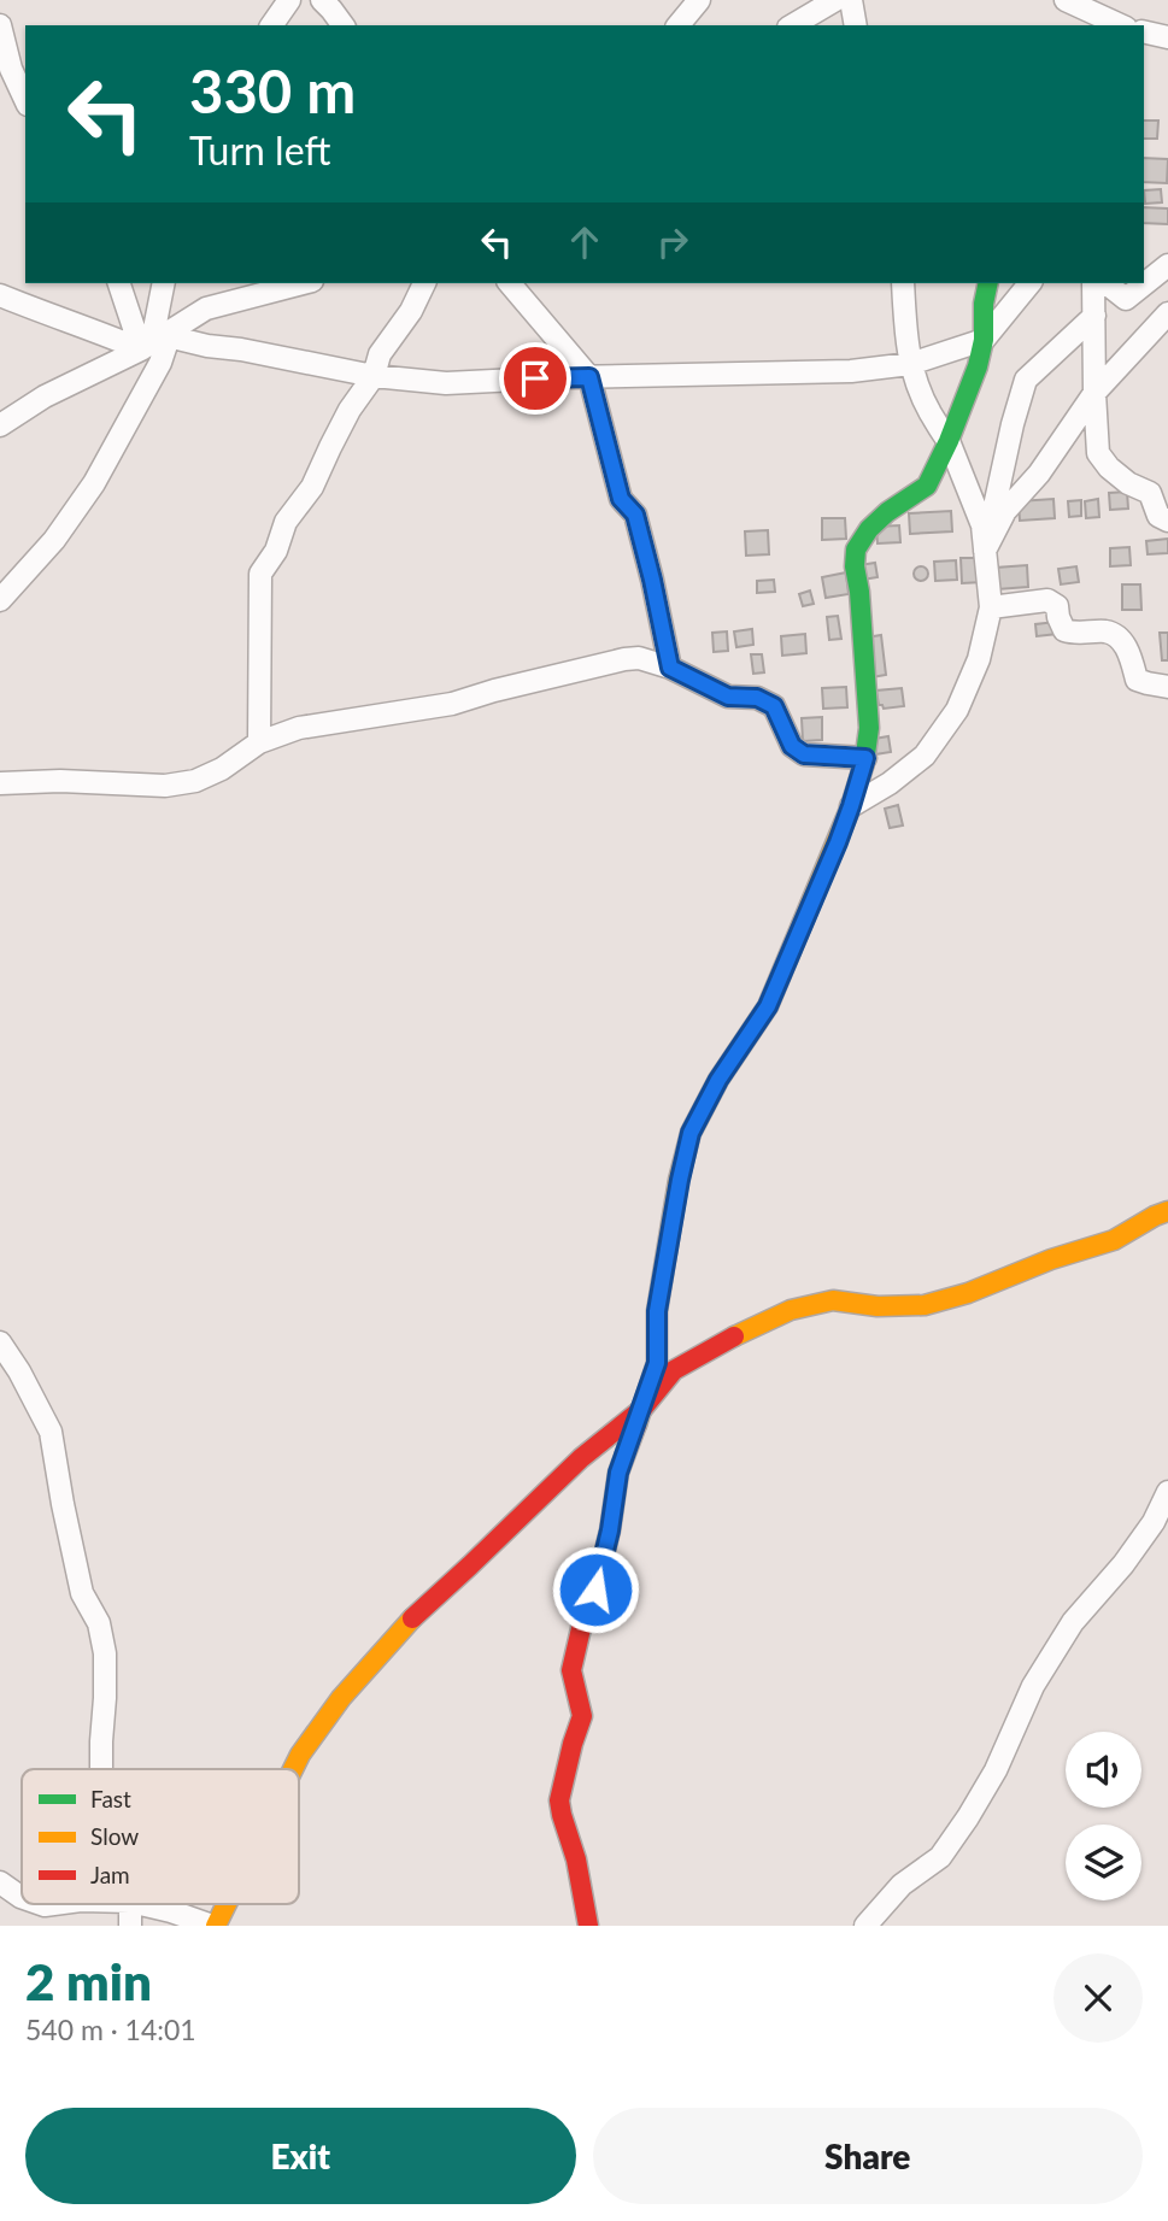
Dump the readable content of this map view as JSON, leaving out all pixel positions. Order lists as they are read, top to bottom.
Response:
{
  "legend": ["Fast", "Slow", "Jam"],
  "page": {
    "turn": ["330 m", "Turn left"],
    "heading": ["2 min", "540 m · 14:01"],
    "buttons": ["Exit", "Share"]
  }
}
